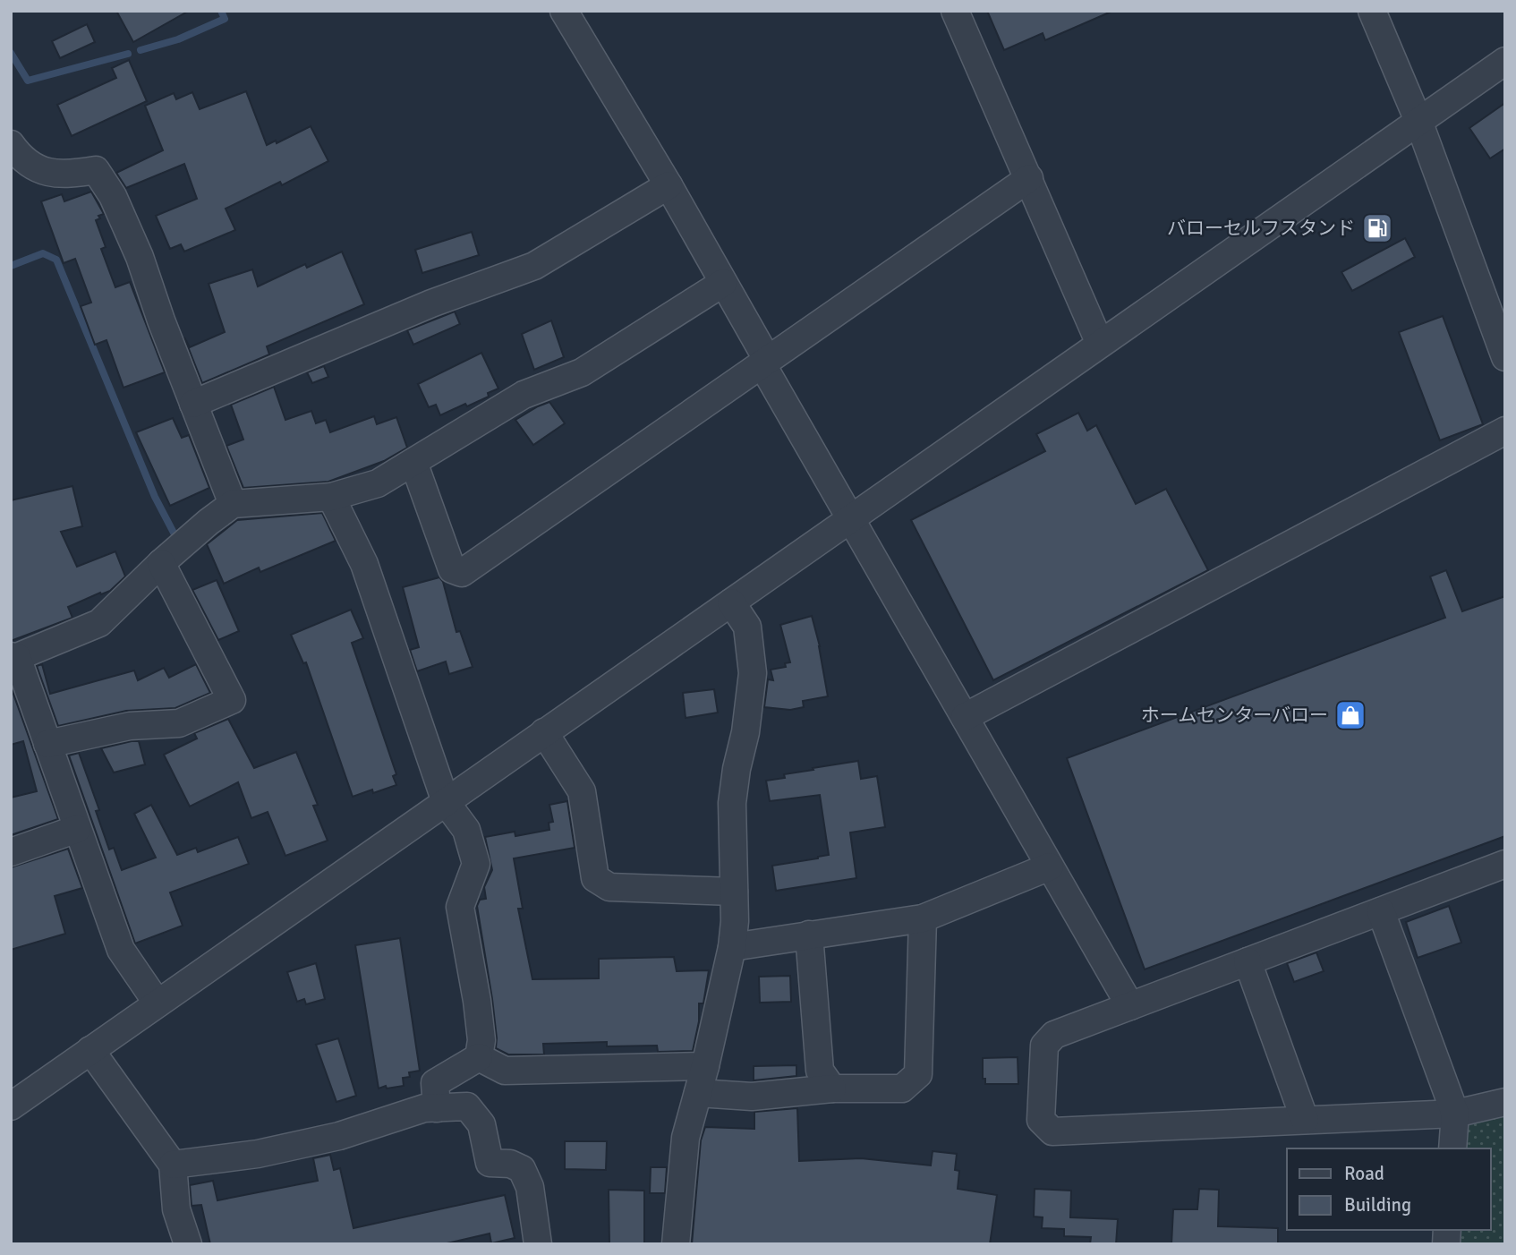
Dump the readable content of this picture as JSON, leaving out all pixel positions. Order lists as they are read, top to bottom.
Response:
{
  "places": {
    "fuel station": ["バローセルフスタンド"],
    "shop": ["ホームセンターバロー"]
  },
  "legend": ["Road", "Building"]
}
